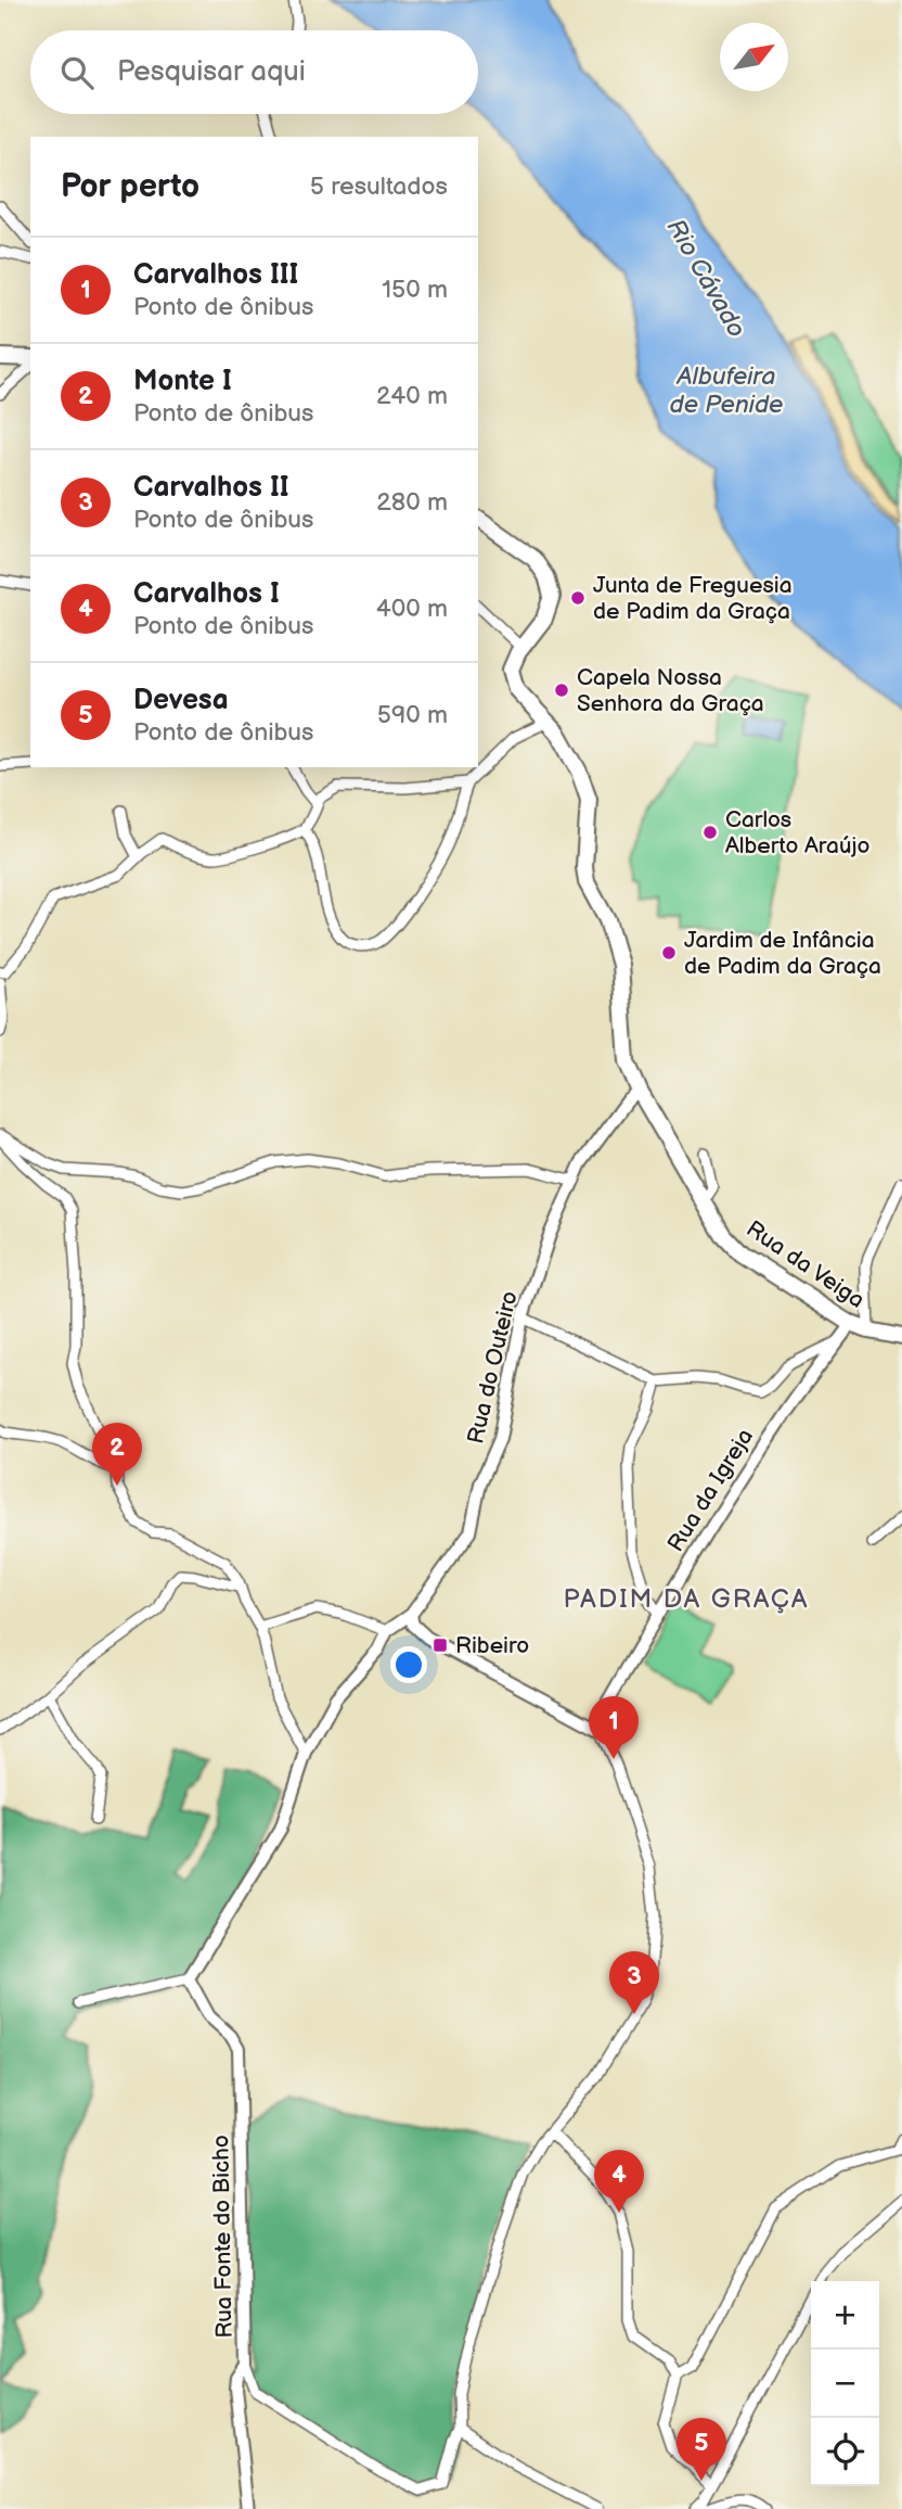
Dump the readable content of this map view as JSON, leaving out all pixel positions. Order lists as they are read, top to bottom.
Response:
{
  "streets": {
    "main road": ["Rua da Veiga"],
    "street": ["Rua do Outeiro", "Rua da Igreja", "Rua Fonte do Bicho"]
  },
  "crossings": [
    ["Rua da Veiga", "Rua do Outeiro"],
    ["Rua da Veiga", "Rua da Igreja"]
  ],
  "districts": ["PADIM DA GRAÇA"],
  "water": ["Rio Cávado", "Albufeira de Penide"],
  "places": {
    "other": [
      "Junta de Freguesia de Padim da Graça",
      "Capela Nossa Senhora da Graça",
      "Carlos Alberto Araújo",
      "Jardim de Infância de Padim da Graça"
    ],
    "transit": ["Ribeiro"]
  },
  "north": "top right",
  "page": {
    "search": "Pesquisar aqui",
    "heading": ["Por perto", "5 resultados"],
    "list": [
      {
        "mark": "1",
        "name": "Carvalhos III",
        "note": "Ponto de ônibus",
        "value": "150 m"
      },
      {
        "mark": "2",
        "name": "Monte I",
        "note": "Ponto de ônibus",
        "value": "240 m"
      },
      {
        "mark": "3",
        "name": "Carvalhos II",
        "note": "Ponto de ônibus",
        "value": "280 m"
      },
      {
        "mark": "4",
        "name": "Carvalhos I",
        "note": "Ponto de ônibus",
        "value": "400 m"
      },
      {
        "mark": "5",
        "name": "Devesa",
        "note": "Ponto de ônibus",
        "value": "590 m"
      }
    ],
    "pins": [
      "2",
      "1",
      "3",
      "4",
      "5"
    ],
    "map_buttons": ["+", "−"]
  }
}
